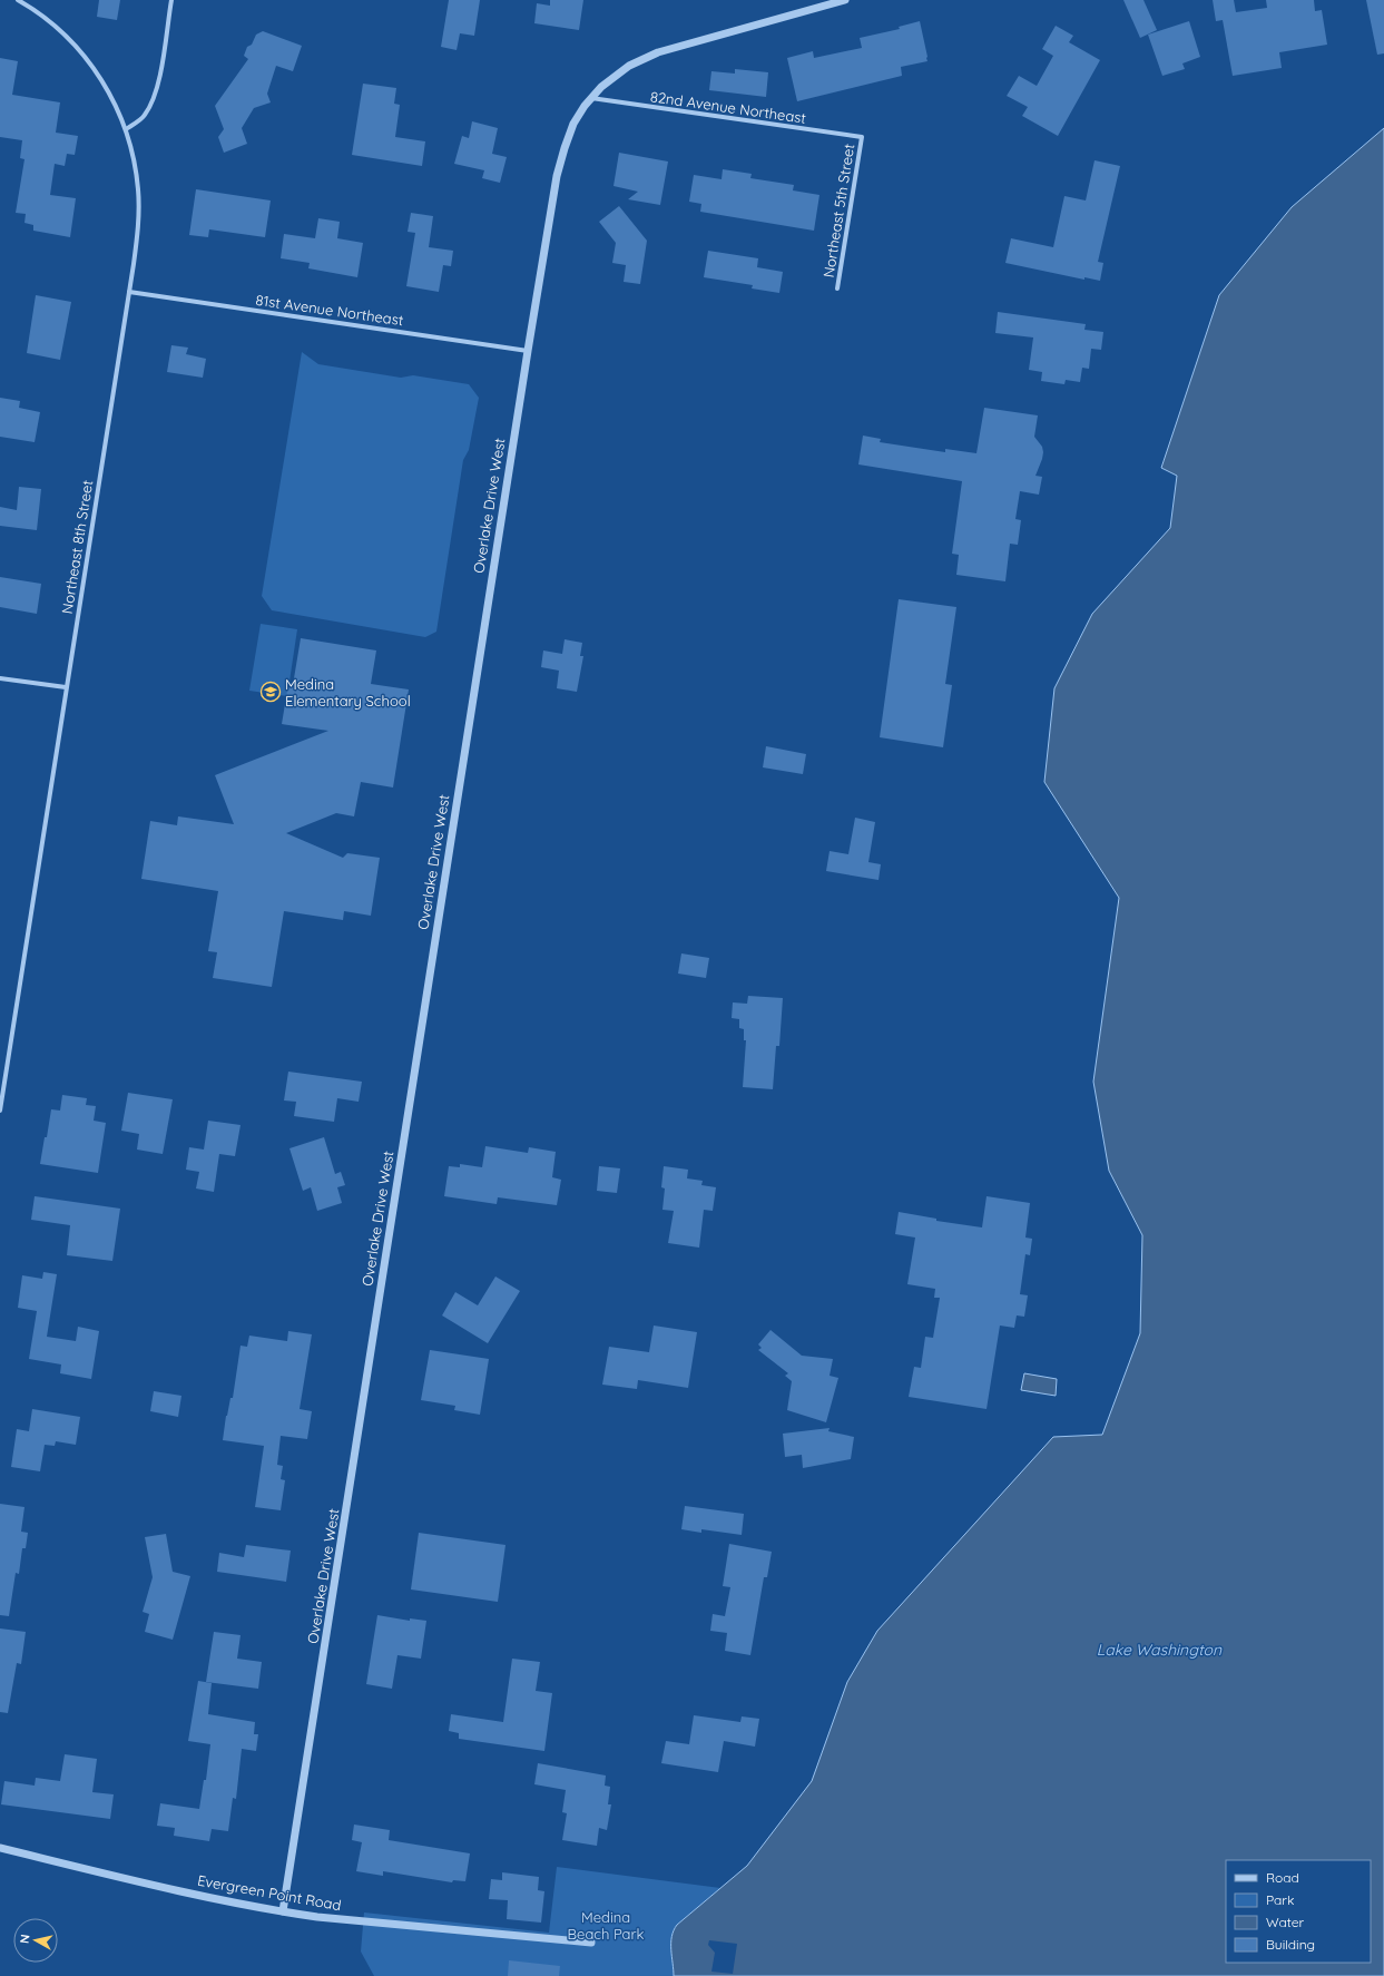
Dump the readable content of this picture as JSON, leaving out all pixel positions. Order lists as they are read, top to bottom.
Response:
{
  "streets": {
    "street": [
      "82nd Avenue Northeast",
      "Northeast 5th Street",
      "81st Avenue Northeast",
      "Overlake Drive West",
      "Northeast 8th Street",
      "Evergreen Point Road"
    ]
  },
  "crossings": [
    ["82nd Avenue Northeast", "Northeast 5th Street"],
    ["82nd Avenue Northeast", "Overlake Drive West"],
    ["81st Avenue Northeast", "Overlake Drive West"],
    ["81st Avenue Northeast", "Northeast 8th Street"],
    ["Overlake Drive West", "Evergreen Point Road"]
  ],
  "water": ["Lake Washington"],
  "parks": ["Medina Beach Park"],
  "places": {
    "school or university": ["Medina Elementary School"]
  },
  "legend": [
    "Road",
    "Park",
    "Water",
    "Building"
  ],
  "north": "left"
}
